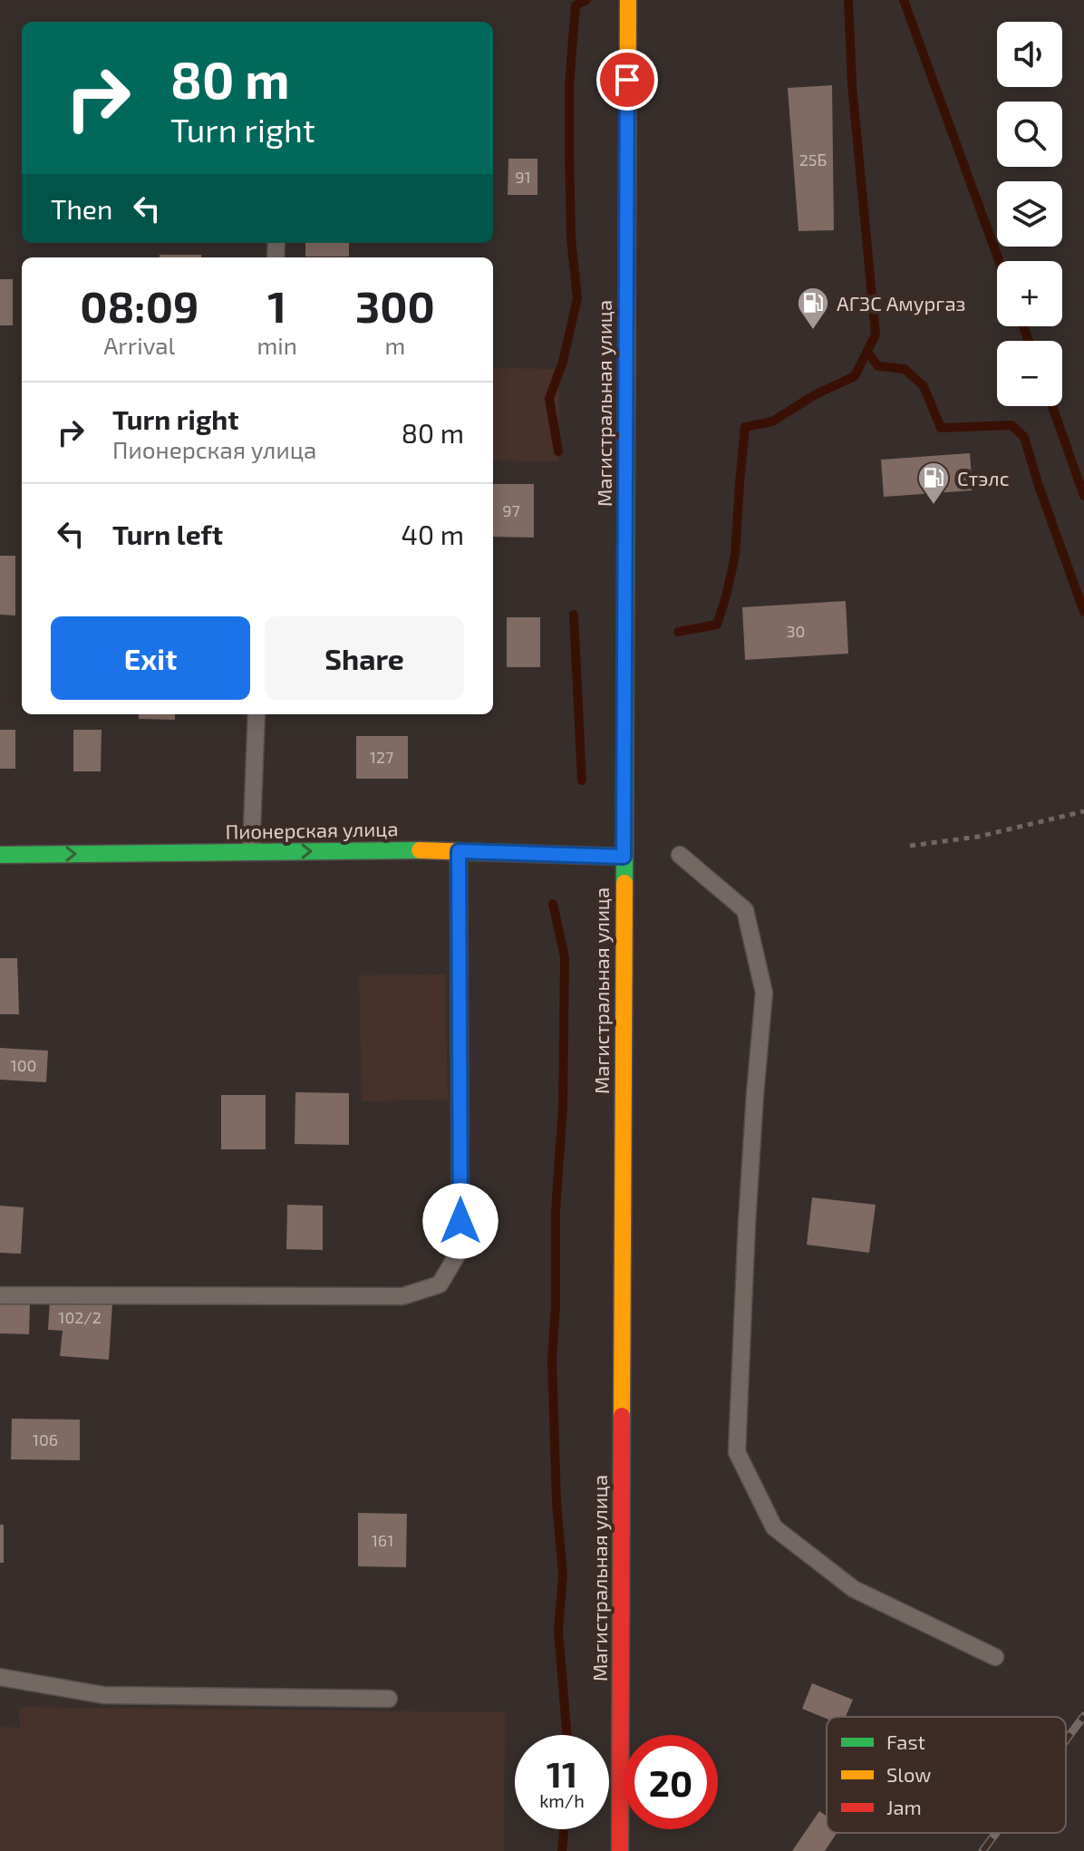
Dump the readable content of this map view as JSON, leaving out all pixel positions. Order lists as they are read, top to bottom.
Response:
{
  "streets": {
    "main road": ["Магистральная улица", "Пионерская улица"]
  },
  "crossings": [
    ["Магистральная улица", "Пионерская улица"]
  ],
  "one_way": ["Пионерская улица"],
  "places": {
    "fuel station": ["АГЗС Амургаз", "Стэлс"]
  },
  "house_numbers": [
    "25Б",
    "91",
    "97",
    "30",
    "127",
    "100",
    "102/2",
    "106",
    "161"
  ],
  "legend": ["Fast", "Slow", "Jam"],
  "page": {
    "map_buttons": ["+", "−"],
    "turn": ["80 m", "Turn right"],
    "then": "Then",
    "eta": [
      "08:09",
      "Arrival",
      "1",
      "min",
      "300",
      "m"
    ],
    "list": [
      {
        "name": "Turn right",
        "note": "Пионерская улица",
        "value": "80 m"
      },
      {
        "name": "Turn left",
        "value": "40 m"
      }
    ],
    "buttons": ["Exit", "Share"],
    "speed": "11 km/h",
    "limit": "20"
  }
}
